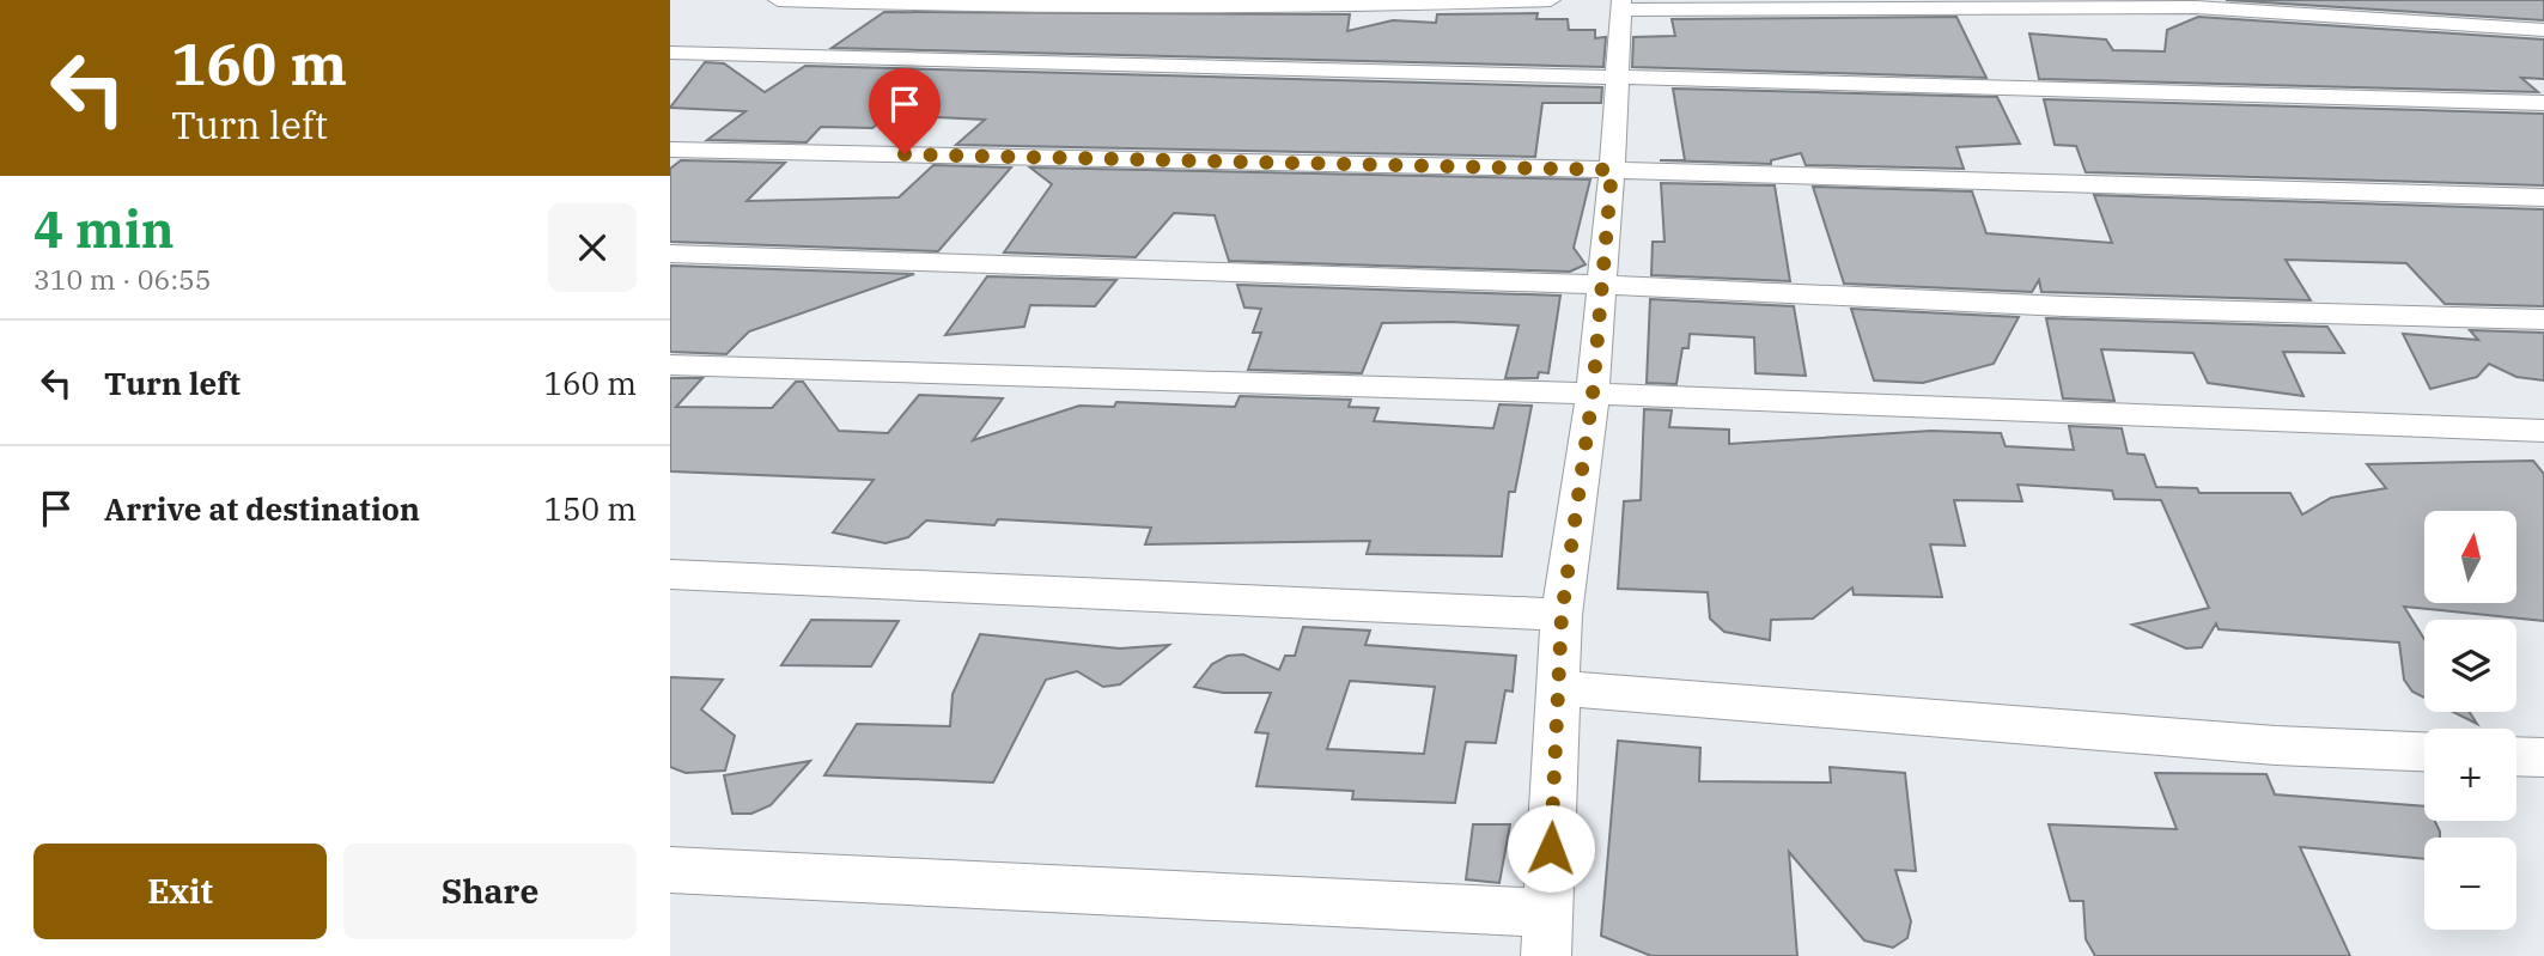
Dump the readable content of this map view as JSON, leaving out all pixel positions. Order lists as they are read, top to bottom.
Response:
{
  "north": "top",
  "page": {
    "turn": ["160 m", "Turn left"],
    "heading": ["4 min", "310 m · 06:55"],
    "list": [
      {
        "name": "Turn left",
        "value": "160 m"
      },
      {
        "name": "Arrive at destination",
        "value": "150 m"
      }
    ],
    "map_buttons": ["+", "−"],
    "buttons": ["Exit", "Share"]
  }
}
